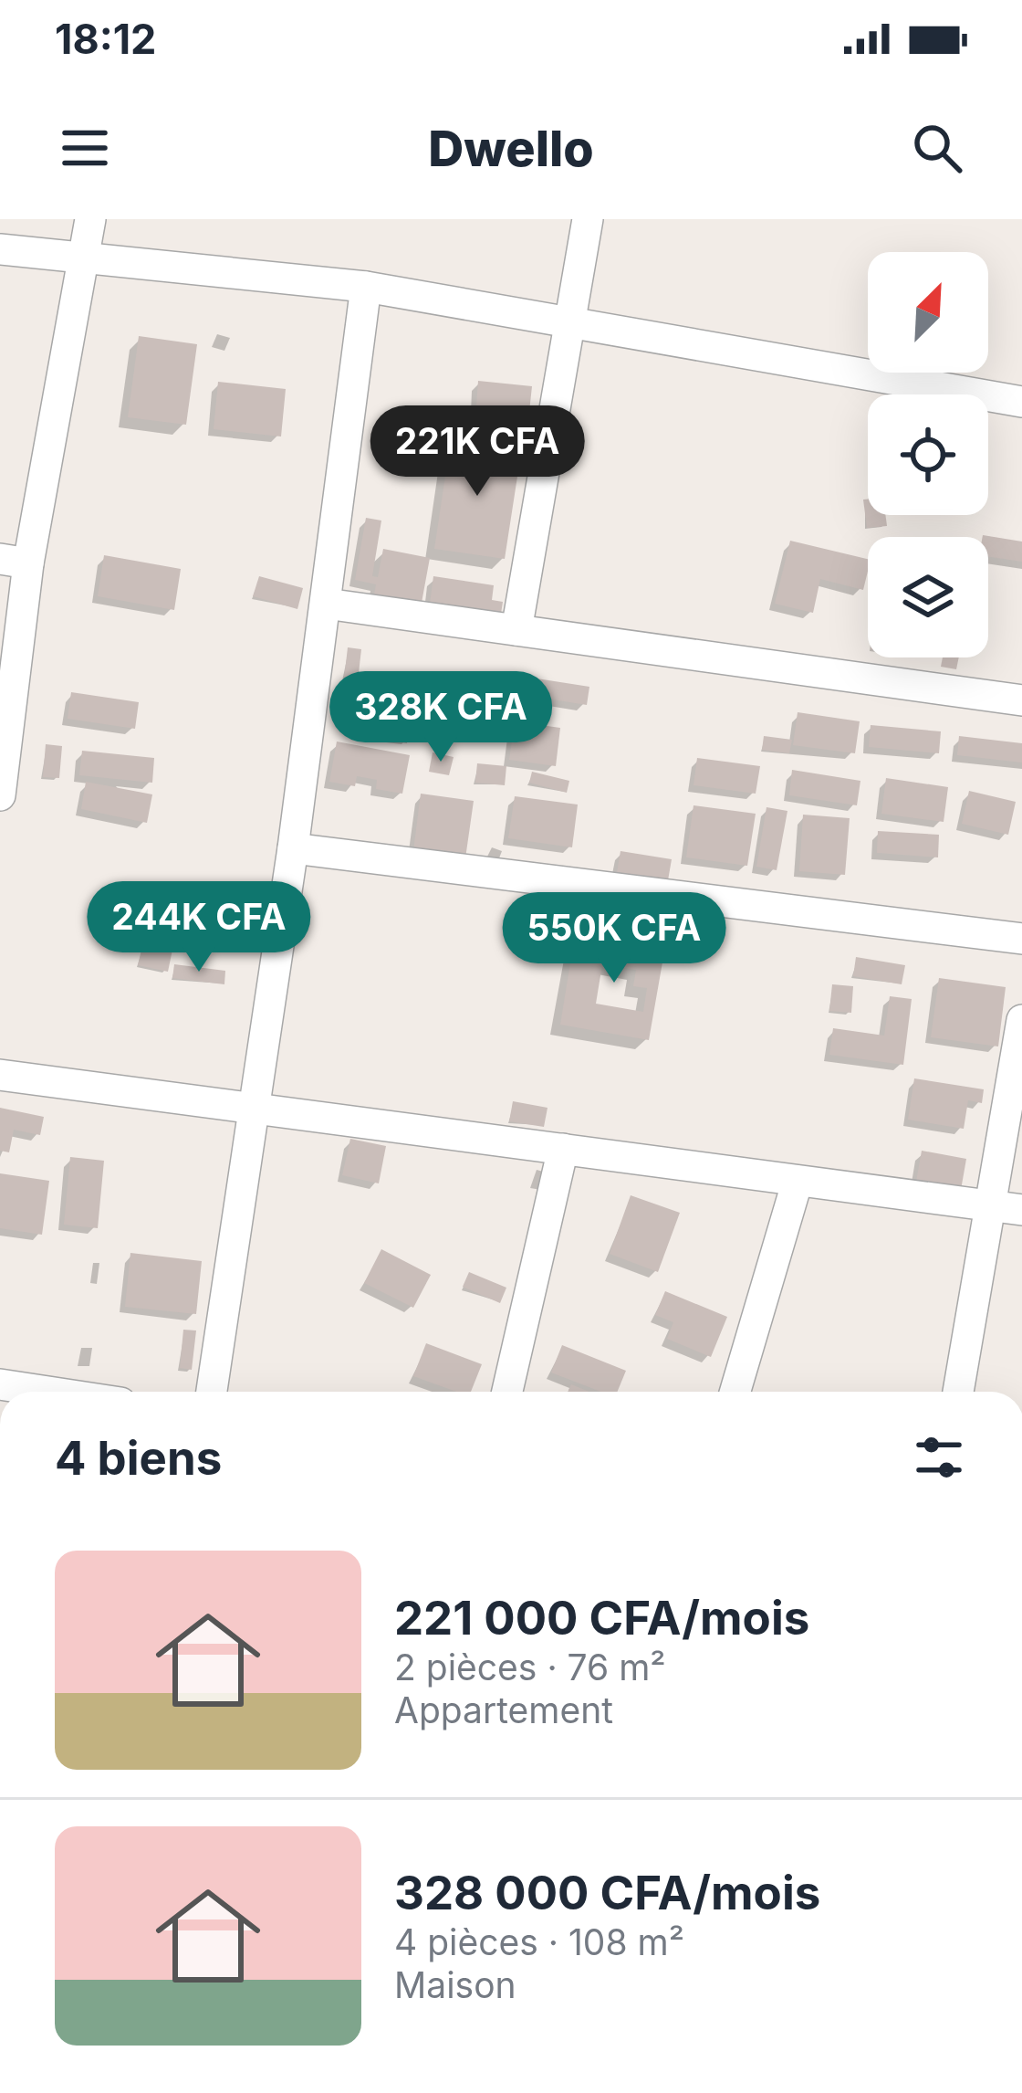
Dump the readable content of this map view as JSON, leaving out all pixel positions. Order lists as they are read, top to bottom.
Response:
{
  "north": "top right",
  "page": {
    "status": "18:12",
    "header": "Dwello",
    "price": [
      "221K CFA",
      "328K CFA",
      "244K CFA",
      "550K CFA"
    ],
    "heading": "4 biens",
    "list": [
      {
        "name": "221 000 CFA/mois",
        "note": "2 pièces · 76 m² · Appartement"
      },
      {
        "name": "328 000 CFA/mois",
        "note": "4 pièces · 108 m² · Maison"
      }
    ]
  }
}
